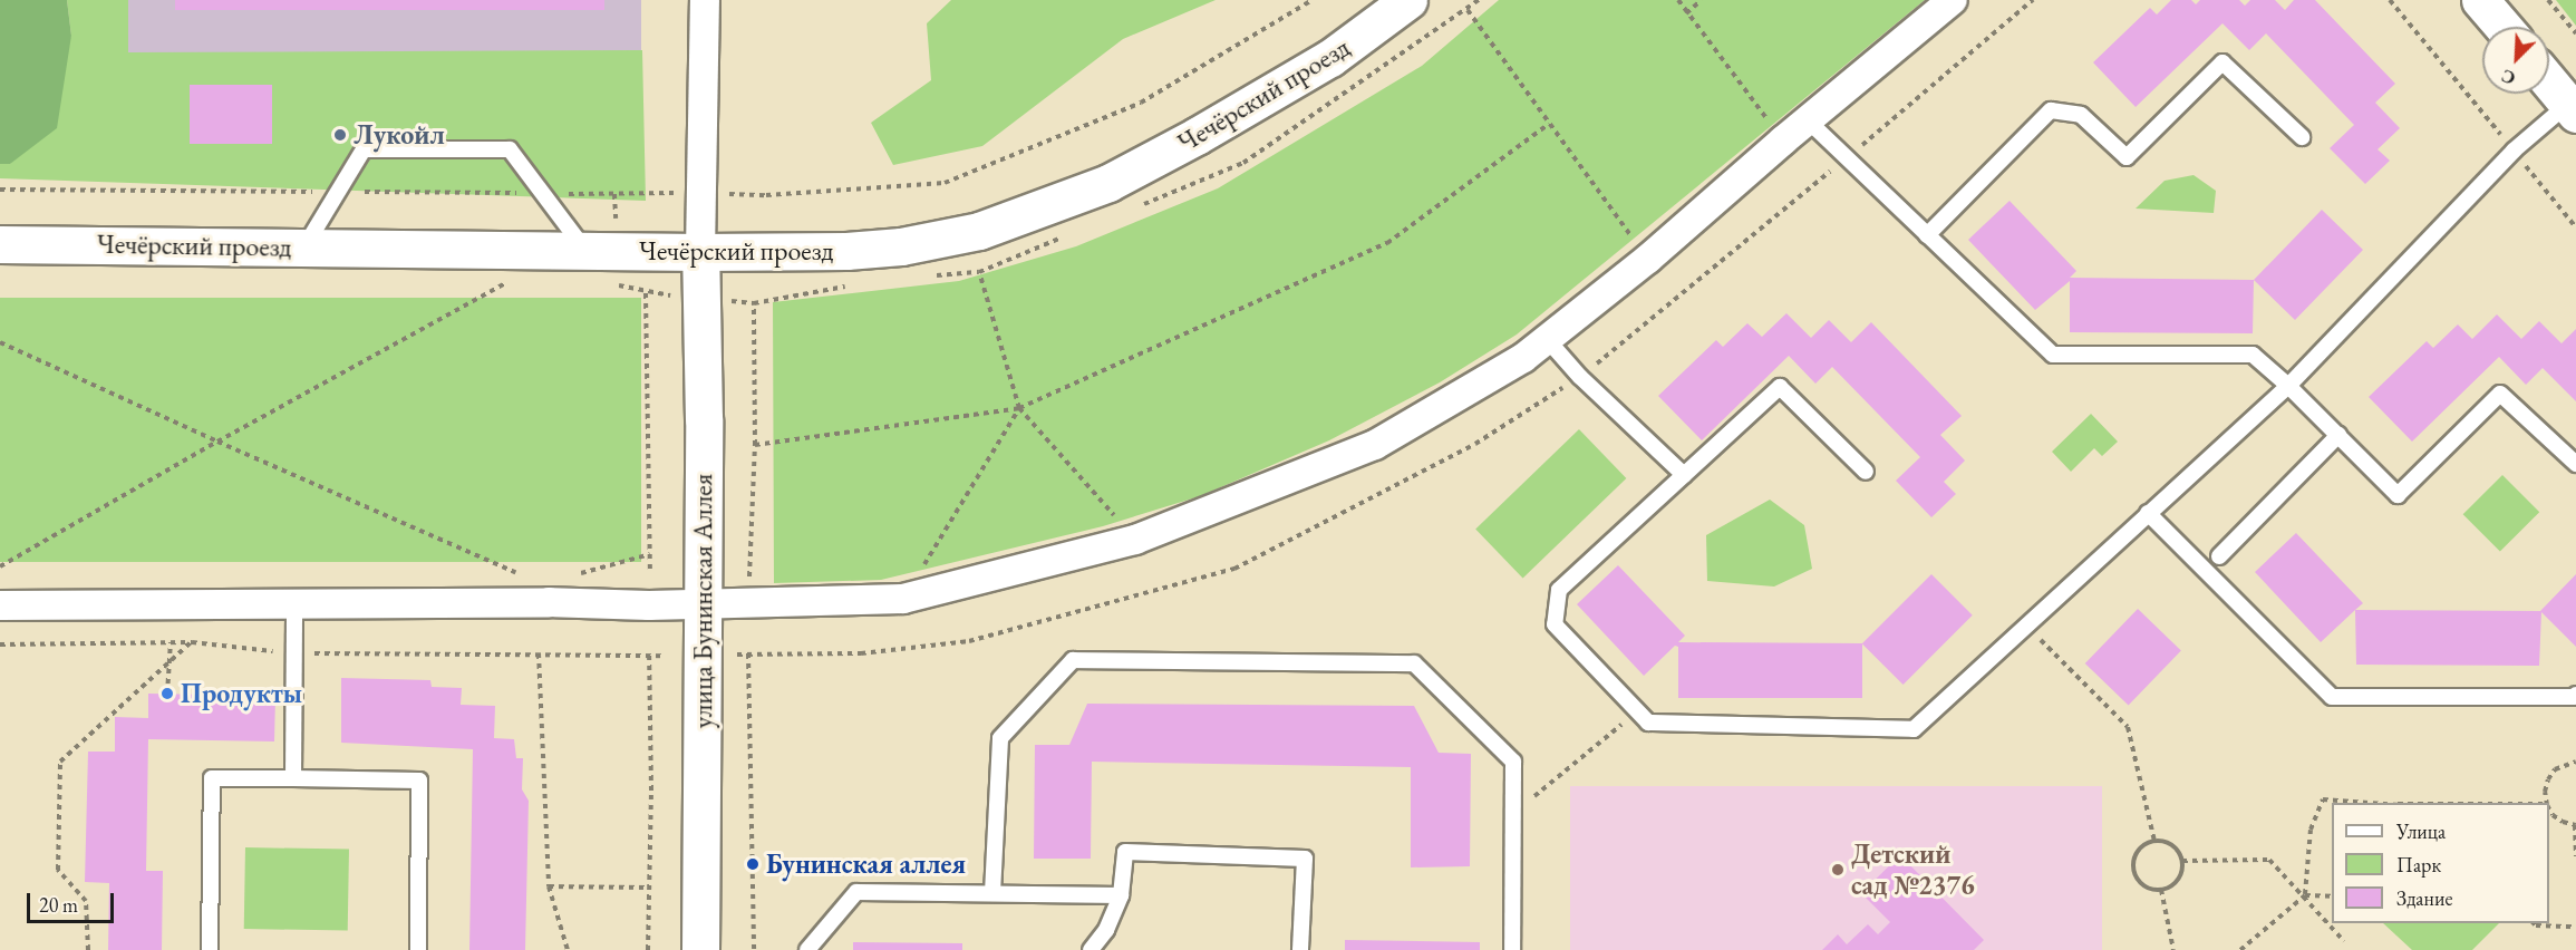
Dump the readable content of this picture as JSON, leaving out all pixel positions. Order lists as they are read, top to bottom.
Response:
{
  "streets": {
    "main road": ["Чечёрский проезд", "улица Бунинская Аллея"]
  },
  "crossings": [
    ["Чечёрский проезд", "улица Бунинская Аллея"]
  ],
  "places": [
    "Лукойл",
    "Продукты",
    "Бунинская аллея",
    "Детский сад №2376"
  ],
  "legend": ["Улица", "Парк", "Здание"],
  "scale_bar": "20 m",
  "north": "bottom left"
}
